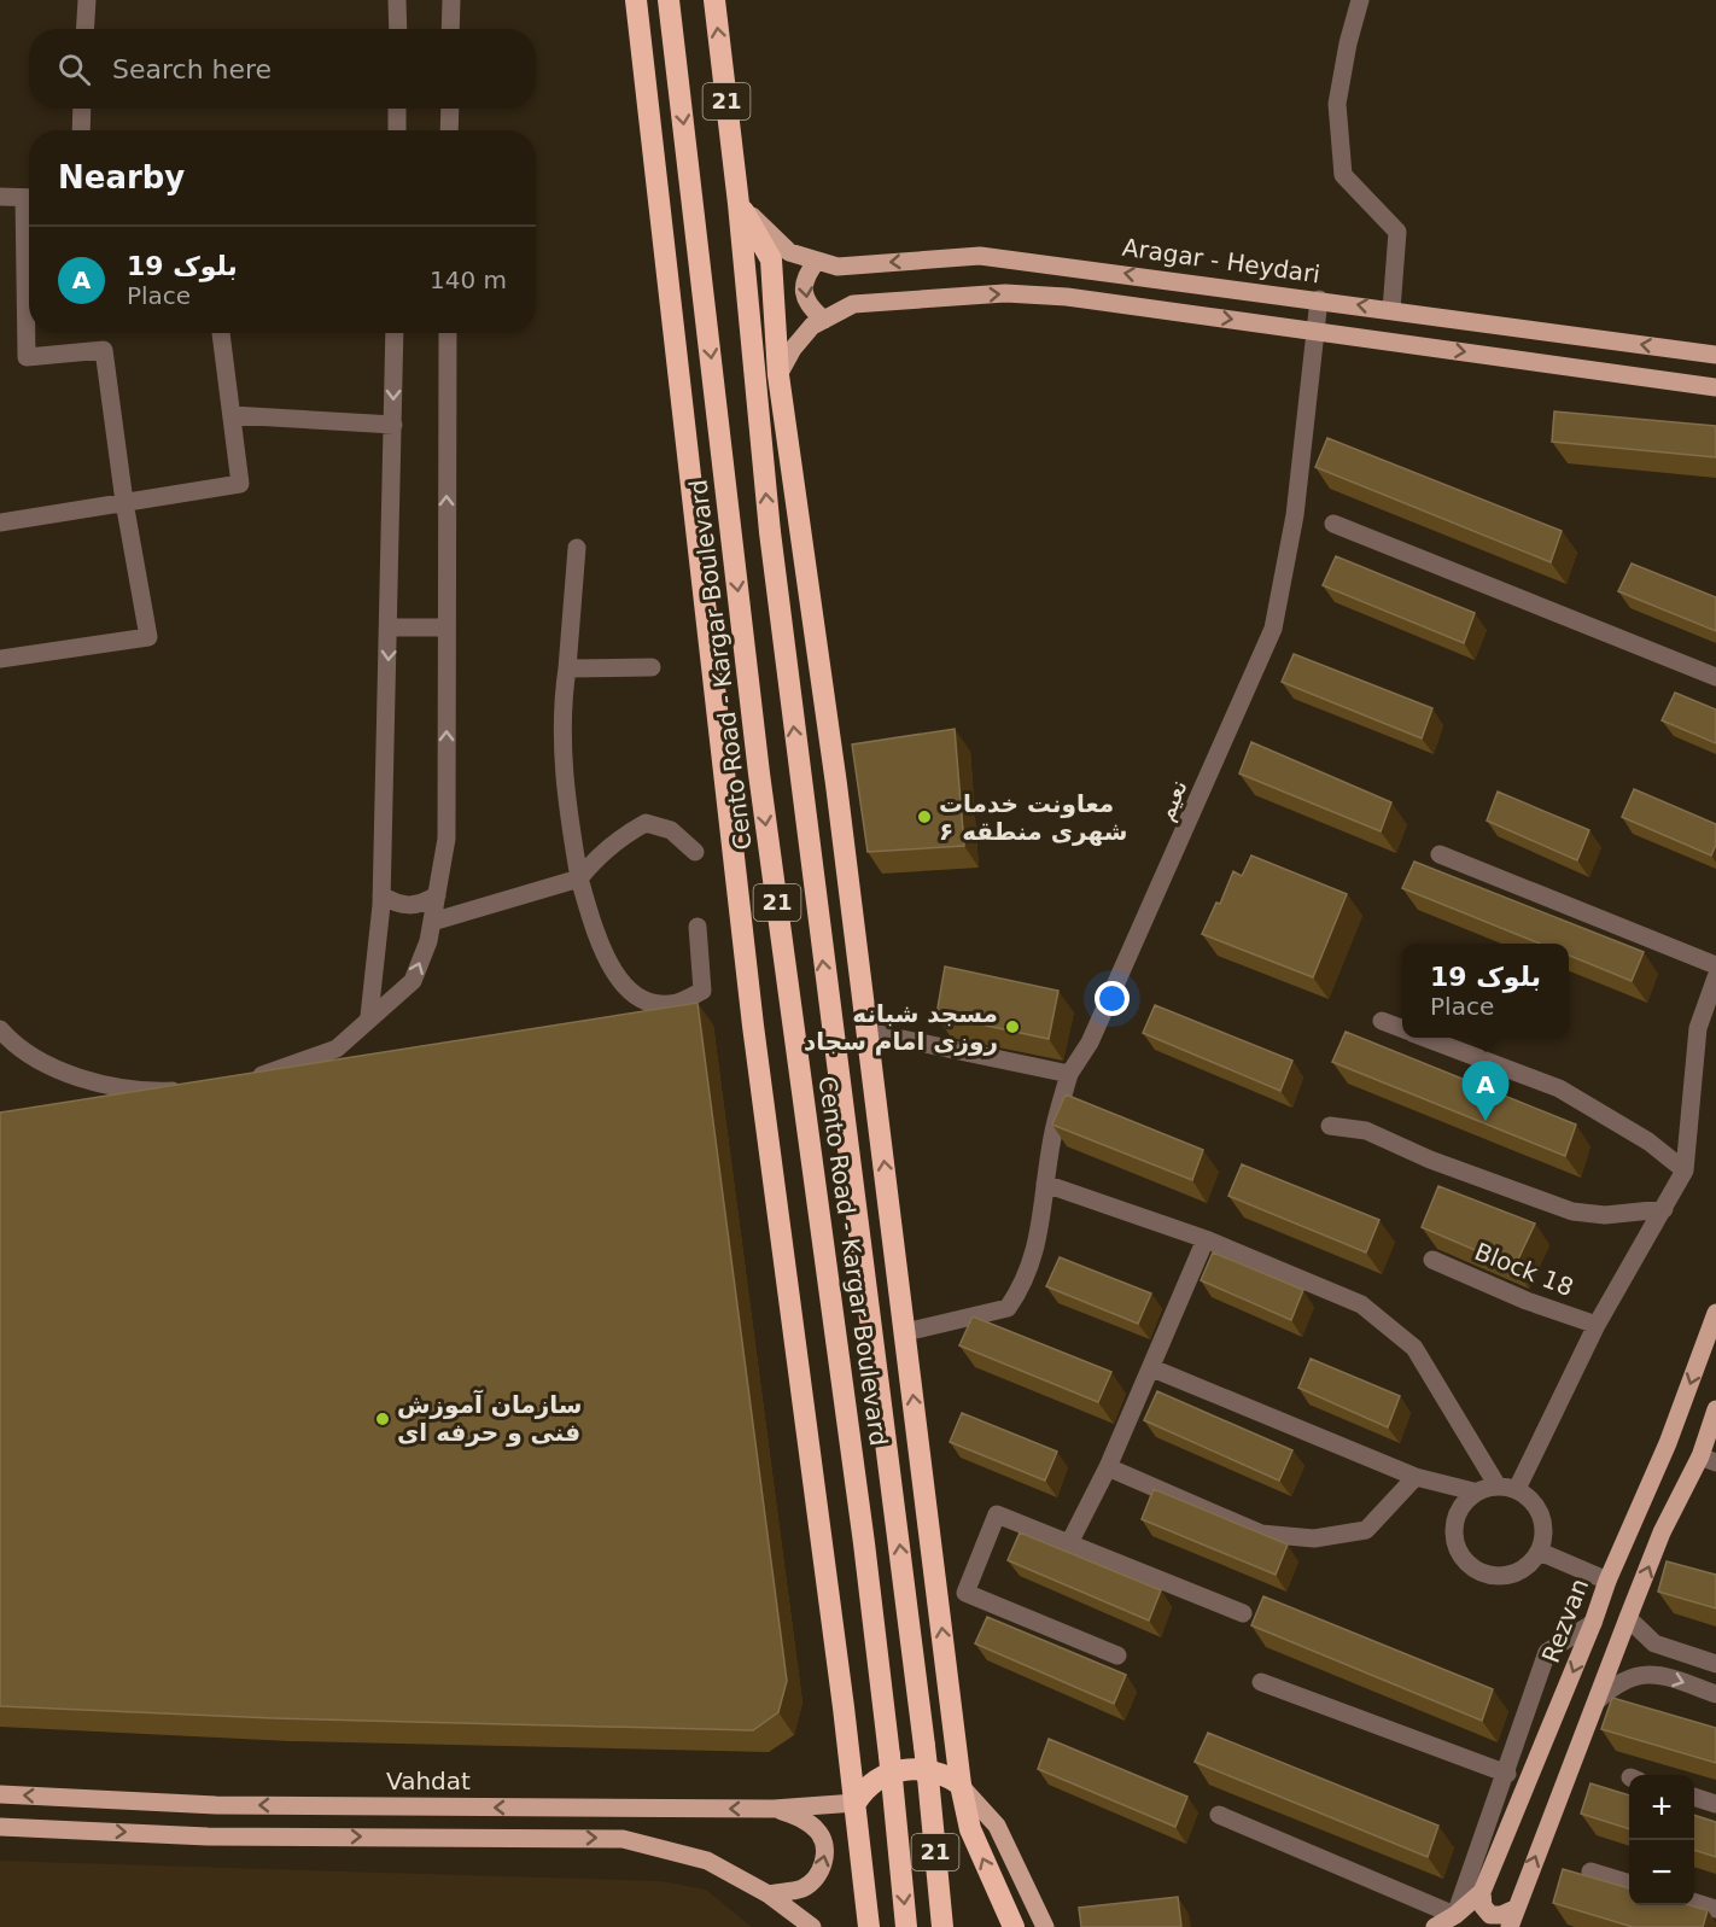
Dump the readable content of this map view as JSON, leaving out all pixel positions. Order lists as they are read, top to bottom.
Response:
{
  "streets": {
    "highway": ["21", "Cento Road - Kargar Boulevard"],
    "main road": ["Aragar - Heydari", "Rezvan", "Vahdat"],
    "street": ["نعیم", "Block 18"]
  },
  "crossings": [
    ["Aragar - Heydari", "Cento Road - Kargar Boulevard"],
    ["Aragar - Heydari", "نعیم"]
  ],
  "places": ["معاونت خدمات شهری منطقه ۶", "مسجد شبانه روزی امام سجاد", "سازمان آموزش فنی و حرفه ای"],
  "page": {
    "search": "Search here",
    "heading": "Nearby",
    "list": [
      {
        "mark": "A",
        "name": "بلوک 19",
        "note": "Place",
        "value": "140 m"
      }
    ],
    "popup": ["بلوک 19", "Place"],
    "pins": "A",
    "map_buttons": ["+", "−"]
  }
}
